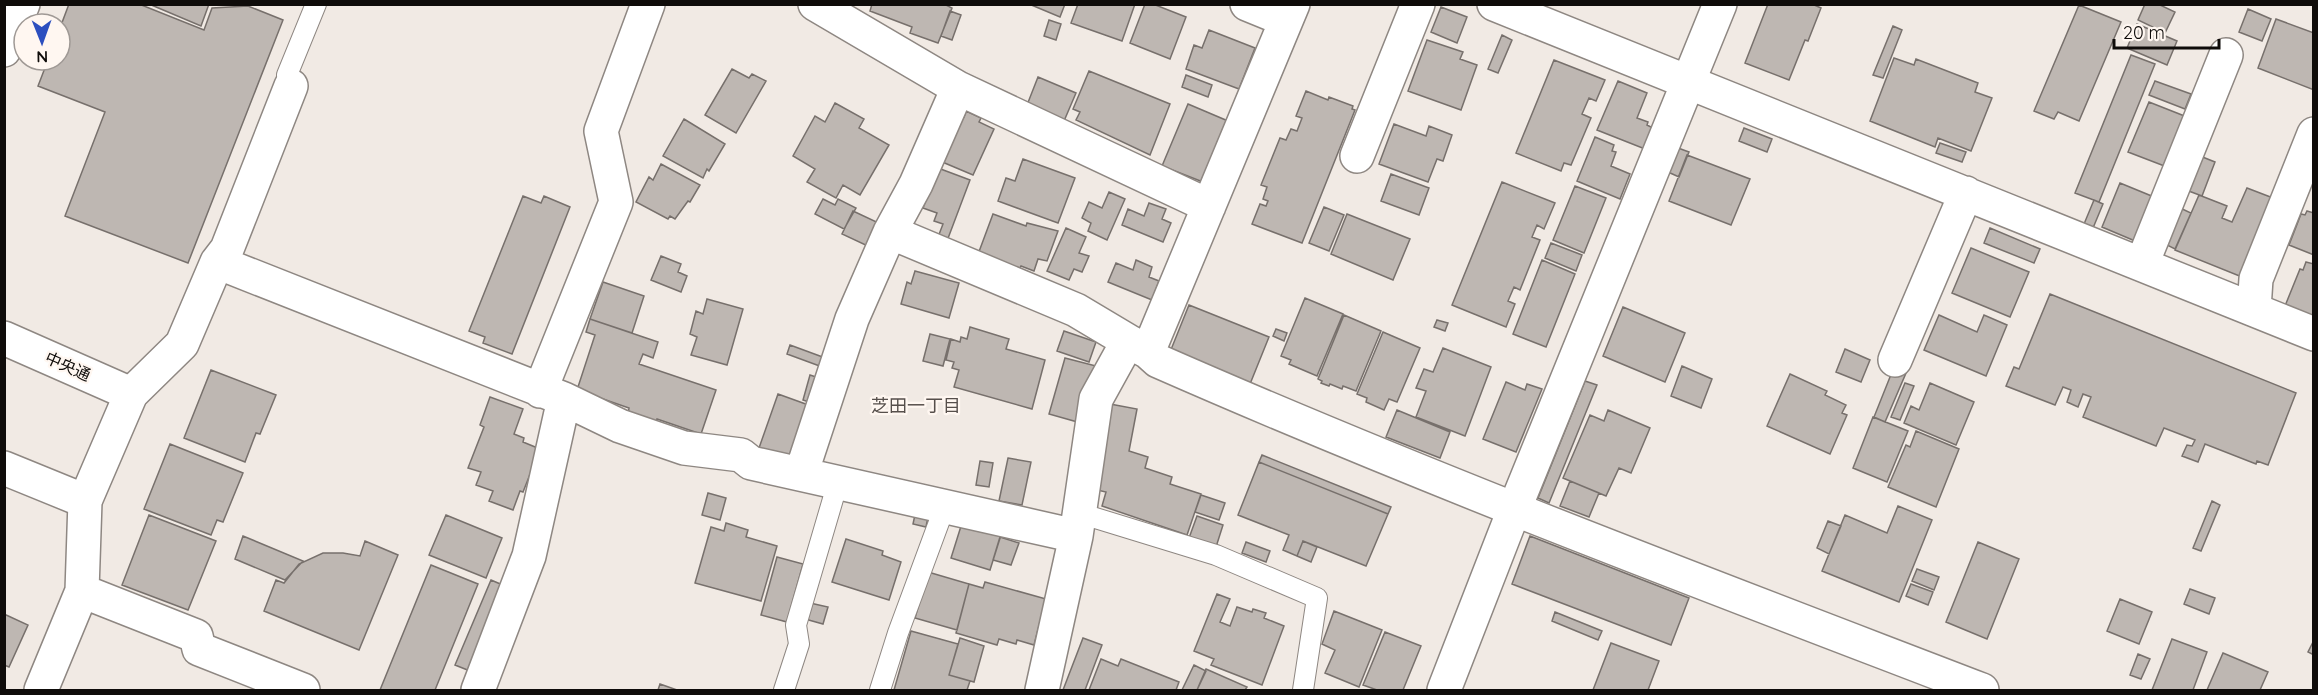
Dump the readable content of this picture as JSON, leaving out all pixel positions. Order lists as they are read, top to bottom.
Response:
{
  "streets": {
    "street": ["中央通"]
  },
  "districts": ["芝田一丁目"],
  "scale_bar": "20 m",
  "north": "bottom"
}
